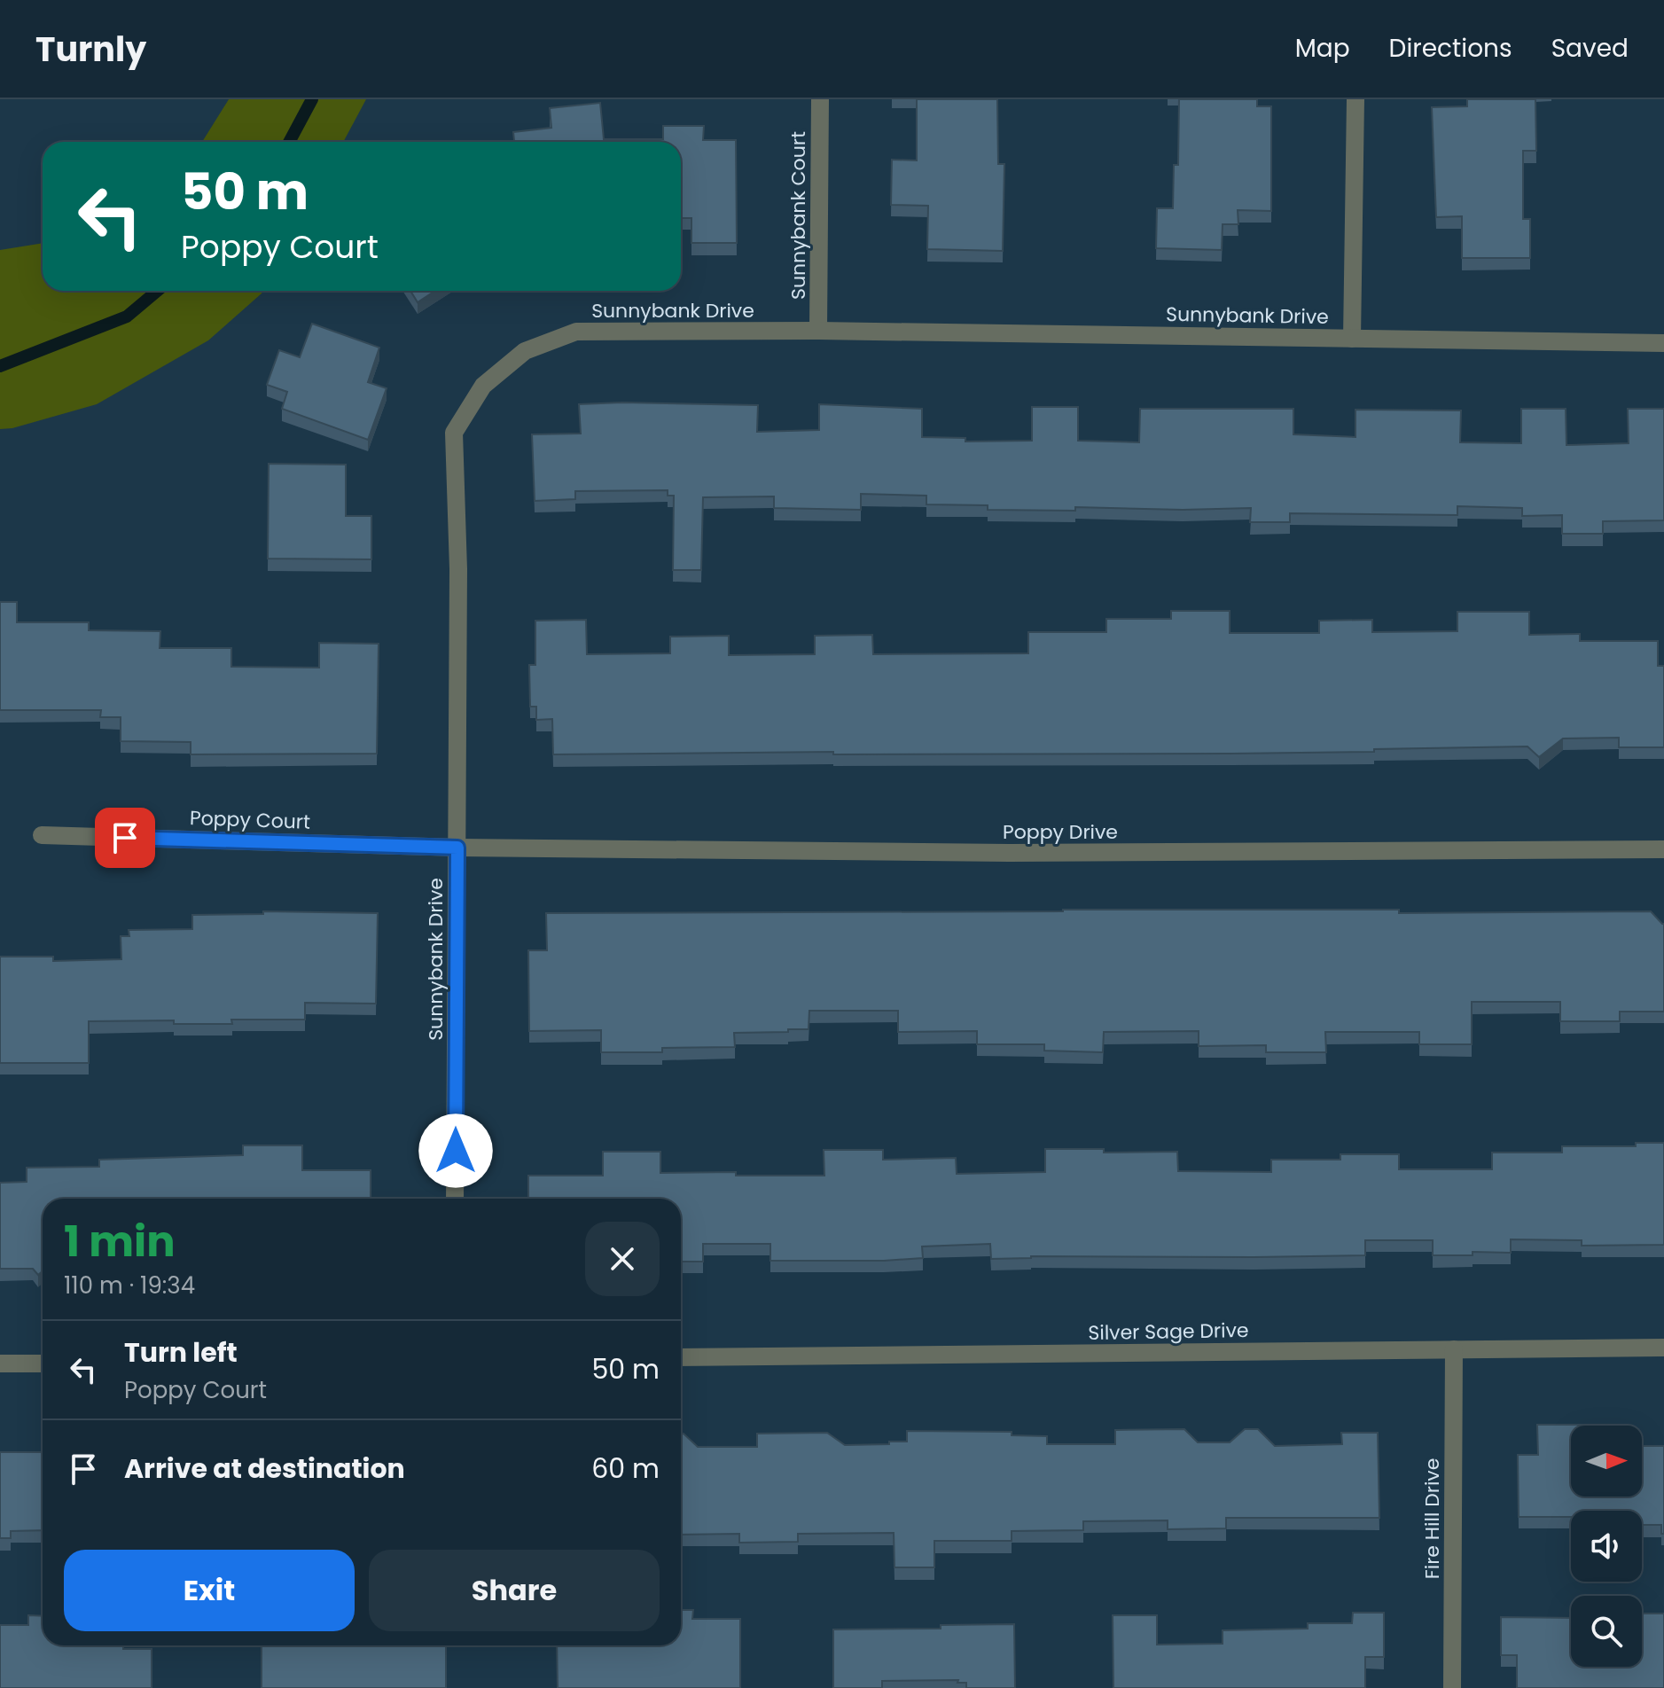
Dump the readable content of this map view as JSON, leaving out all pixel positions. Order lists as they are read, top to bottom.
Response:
{
  "streets": {
    "street": [
      "Sunnybank Court",
      "Sunnybank Drive",
      "Poppy Court",
      "Poppy Drive",
      "Silver Sage Drive",
      "Fire Hill Drive"
    ]
  },
  "crossings": [
    ["Sunnybank Court", "Sunnybank Drive"],
    ["Sunnybank Drive", "Poppy Court"],
    ["Sunnybank Drive", "Poppy Drive"],
    ["Poppy Court", "Poppy Drive"],
    ["Silver Sage Drive", "Fire Hill Drive"]
  ],
  "north": "right",
  "page": {
    "header": "Turnly",
    "nav": ["Map", "Directions", "Saved"],
    "turn": ["50 m", "Poppy Court"],
    "heading": ["1 min", "110 m · 19:34"],
    "list": [
      {
        "name": "Turn left",
        "note": "Poppy Court",
        "value": "50 m"
      },
      {
        "name": "Arrive at destination",
        "value": "60 m"
      }
    ],
    "buttons": ["Exit", "Share"]
  }
}
